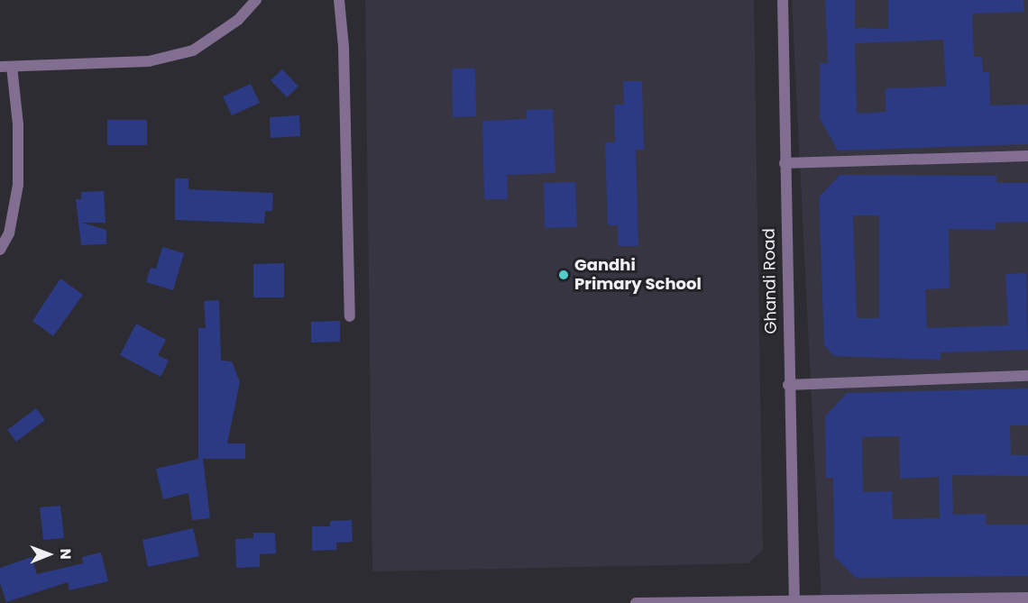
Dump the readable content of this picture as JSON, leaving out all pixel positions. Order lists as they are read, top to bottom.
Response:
{
  "streets": {
    "street": ["Ghandi Road"]
  },
  "places": ["Gandhi Primary School"],
  "north": "right"
}
